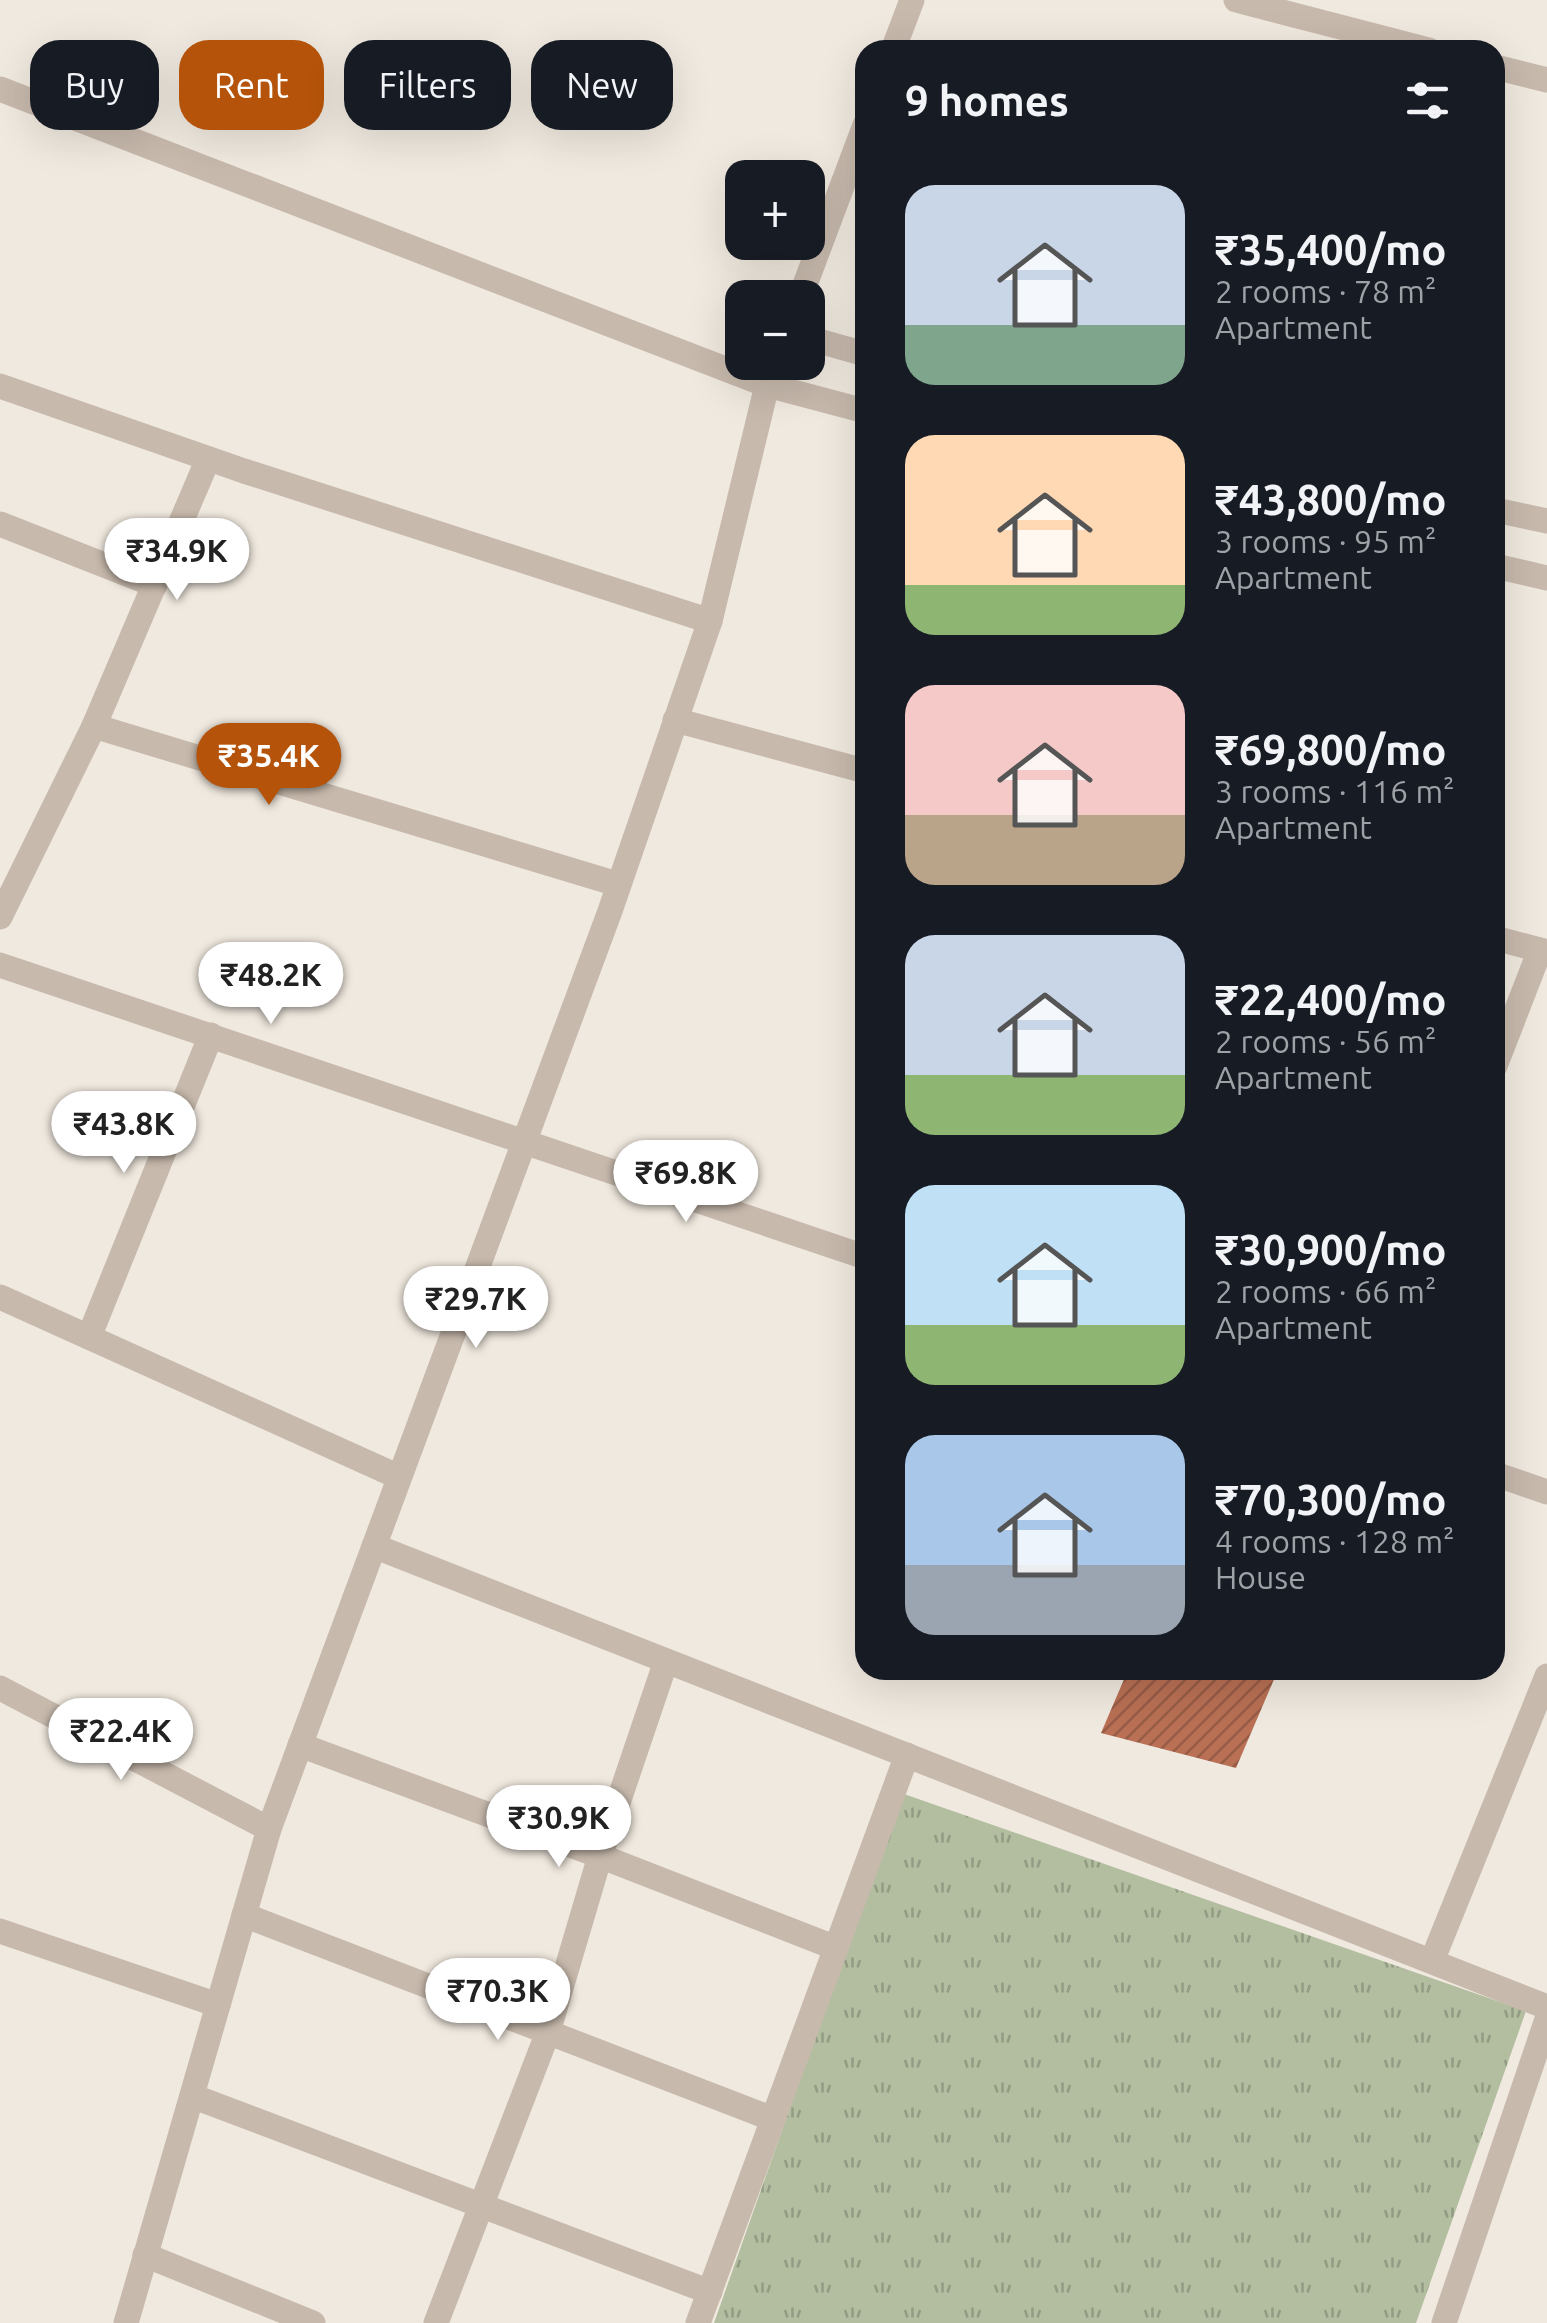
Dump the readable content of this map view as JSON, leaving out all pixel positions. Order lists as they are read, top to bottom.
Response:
{
  "page": {
    "chip": [
      "Buy",
      "Rent",
      "Filters",
      "New"
    ],
    "heading": "9 homes",
    "map_buttons": ["+", "−"],
    "list": [
      {
        "name": "₹35,400/mo",
        "note": "2 rooms · 78 m² · Apartment"
      },
      {
        "name": "₹43,800/mo",
        "note": "3 rooms · 95 m² · Apartment"
      },
      {
        "name": "₹69,800/mo",
        "note": "3 rooms · 116 m² · Apartment"
      },
      {
        "name": "₹22,400/mo",
        "note": "2 rooms · 56 m² · Apartment"
      },
      {
        "name": "₹30,900/mo",
        "note": "2 rooms · 66 m² · Apartment"
      },
      {
        "name": "₹70,300/mo",
        "note": "4 rooms · 128 m² · House"
      }
    ],
    "price": [
      "₹34.9K",
      "₹35.4K",
      "₹48.2K",
      "₹43.8K",
      "₹69.8K",
      "₹29.7K",
      "₹22.4K",
      "₹30.9K",
      "₹70.3K"
    ]
  }
}
